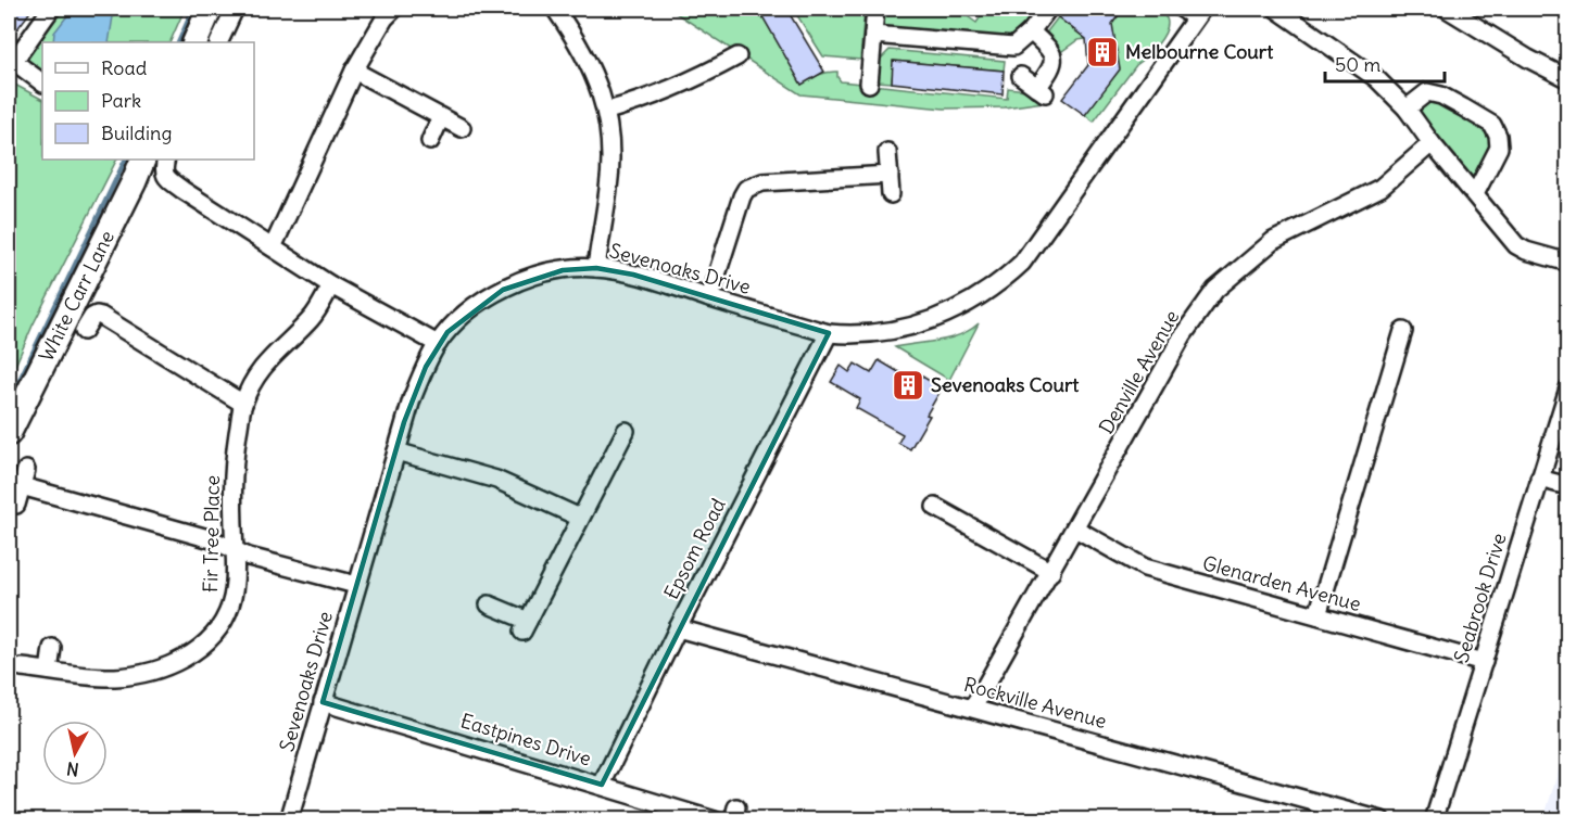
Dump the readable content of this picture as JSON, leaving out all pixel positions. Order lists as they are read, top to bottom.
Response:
{
  "streets": {
    "street": [
      "Sevenoaks Drive",
      "White Carr Lane",
      "Denville Avenue",
      "Fir Tree Place",
      "Epsom Road",
      "Glenarden Avenue",
      "Seabrook Drive",
      "Rockville Avenue",
      "Eastpines Drive"
    ]
  },
  "crossings": [
    ["Sevenoaks Drive", "Epsom Road"],
    ["Sevenoaks Drive", "Eastpines Drive"],
    ["Denville Avenue", "Glenarden Avenue"],
    ["Denville Avenue", "Rockville Avenue"],
    ["Epsom Road", "Rockville Avenue"],
    ["Epsom Road", "Eastpines Drive"],
    ["Glenarden Avenue", "Seabrook Drive"]
  ],
  "places": {
    "building": ["Melbourne Court", "Sevenoaks Court"]
  },
  "legend": ["Road", "Park", "Building"],
  "scale_bar": "50 m",
  "north": "bottom"
}
